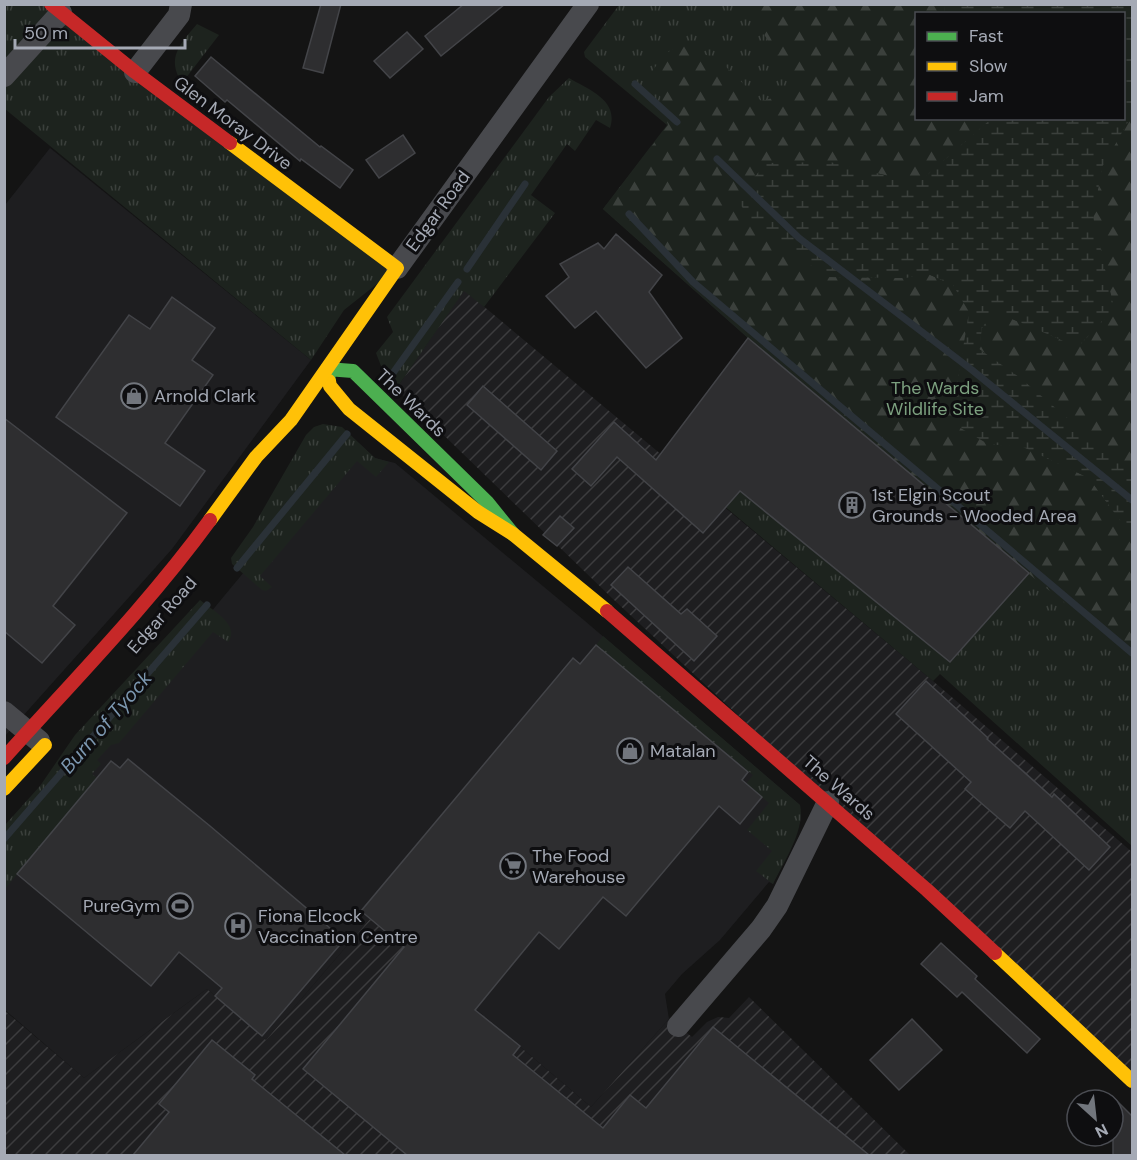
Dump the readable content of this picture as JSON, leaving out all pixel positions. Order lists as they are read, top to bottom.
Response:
{
  "streets": {
    "street": ["Glen Moray Drive", "Edgar Road", "The Wards"]
  },
  "crossings": [
    ["Glen Moray Drive", "Edgar Road"],
    ["Edgar Road", "The Wards"]
  ],
  "water": ["Burn of Tyock"],
  "parks": ["The Wards Wildlife Site"],
  "places": {
    "shop": ["Arnold Clark", "Matalan"],
    "building": ["1st Elgin Scout Grounds - Wooded Area"],
    "supermarket": ["The Food Warehouse"],
    "sports": ["PureGym"],
    "hospital": ["Fiona Elcock Vaccination Centre"]
  },
  "legend": ["Fast", "Slow", "Jam"],
  "scale_bar": "50 m",
  "north": "bottom right"
}
